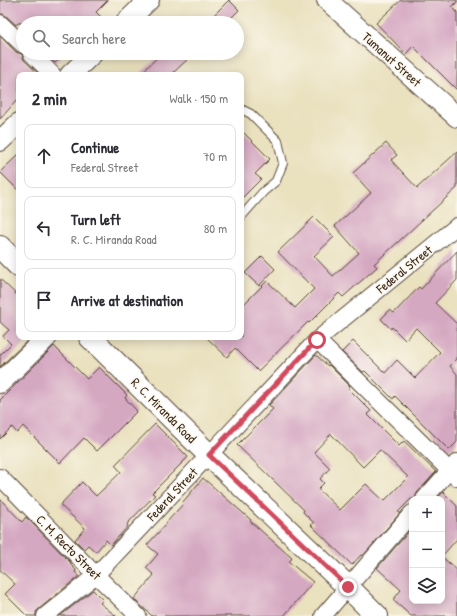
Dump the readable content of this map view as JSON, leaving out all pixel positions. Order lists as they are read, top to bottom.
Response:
{
  "streets": {
    "main road": ["R. C. Miranda Road"],
    "street": ["Tumanut Street", "Federal Street", "C. M. Recto Street"]
  },
  "crossings": [
    ["Federal Street", "R. C. Miranda Road"],
    ["Federal Street", "C. M. Recto Street"]
  ],
  "page": {
    "search": "Search here",
    "heading": ["2 min", "Walk · 150 m"],
    "list": [
      ["Continue", "Federal Street", "70 m"],
      ["Turn left", "R. C. Miranda Road", "80 m"],
      "Arrive at destination"
    ],
    "map_buttons": ["+", "−"]
  }
}
